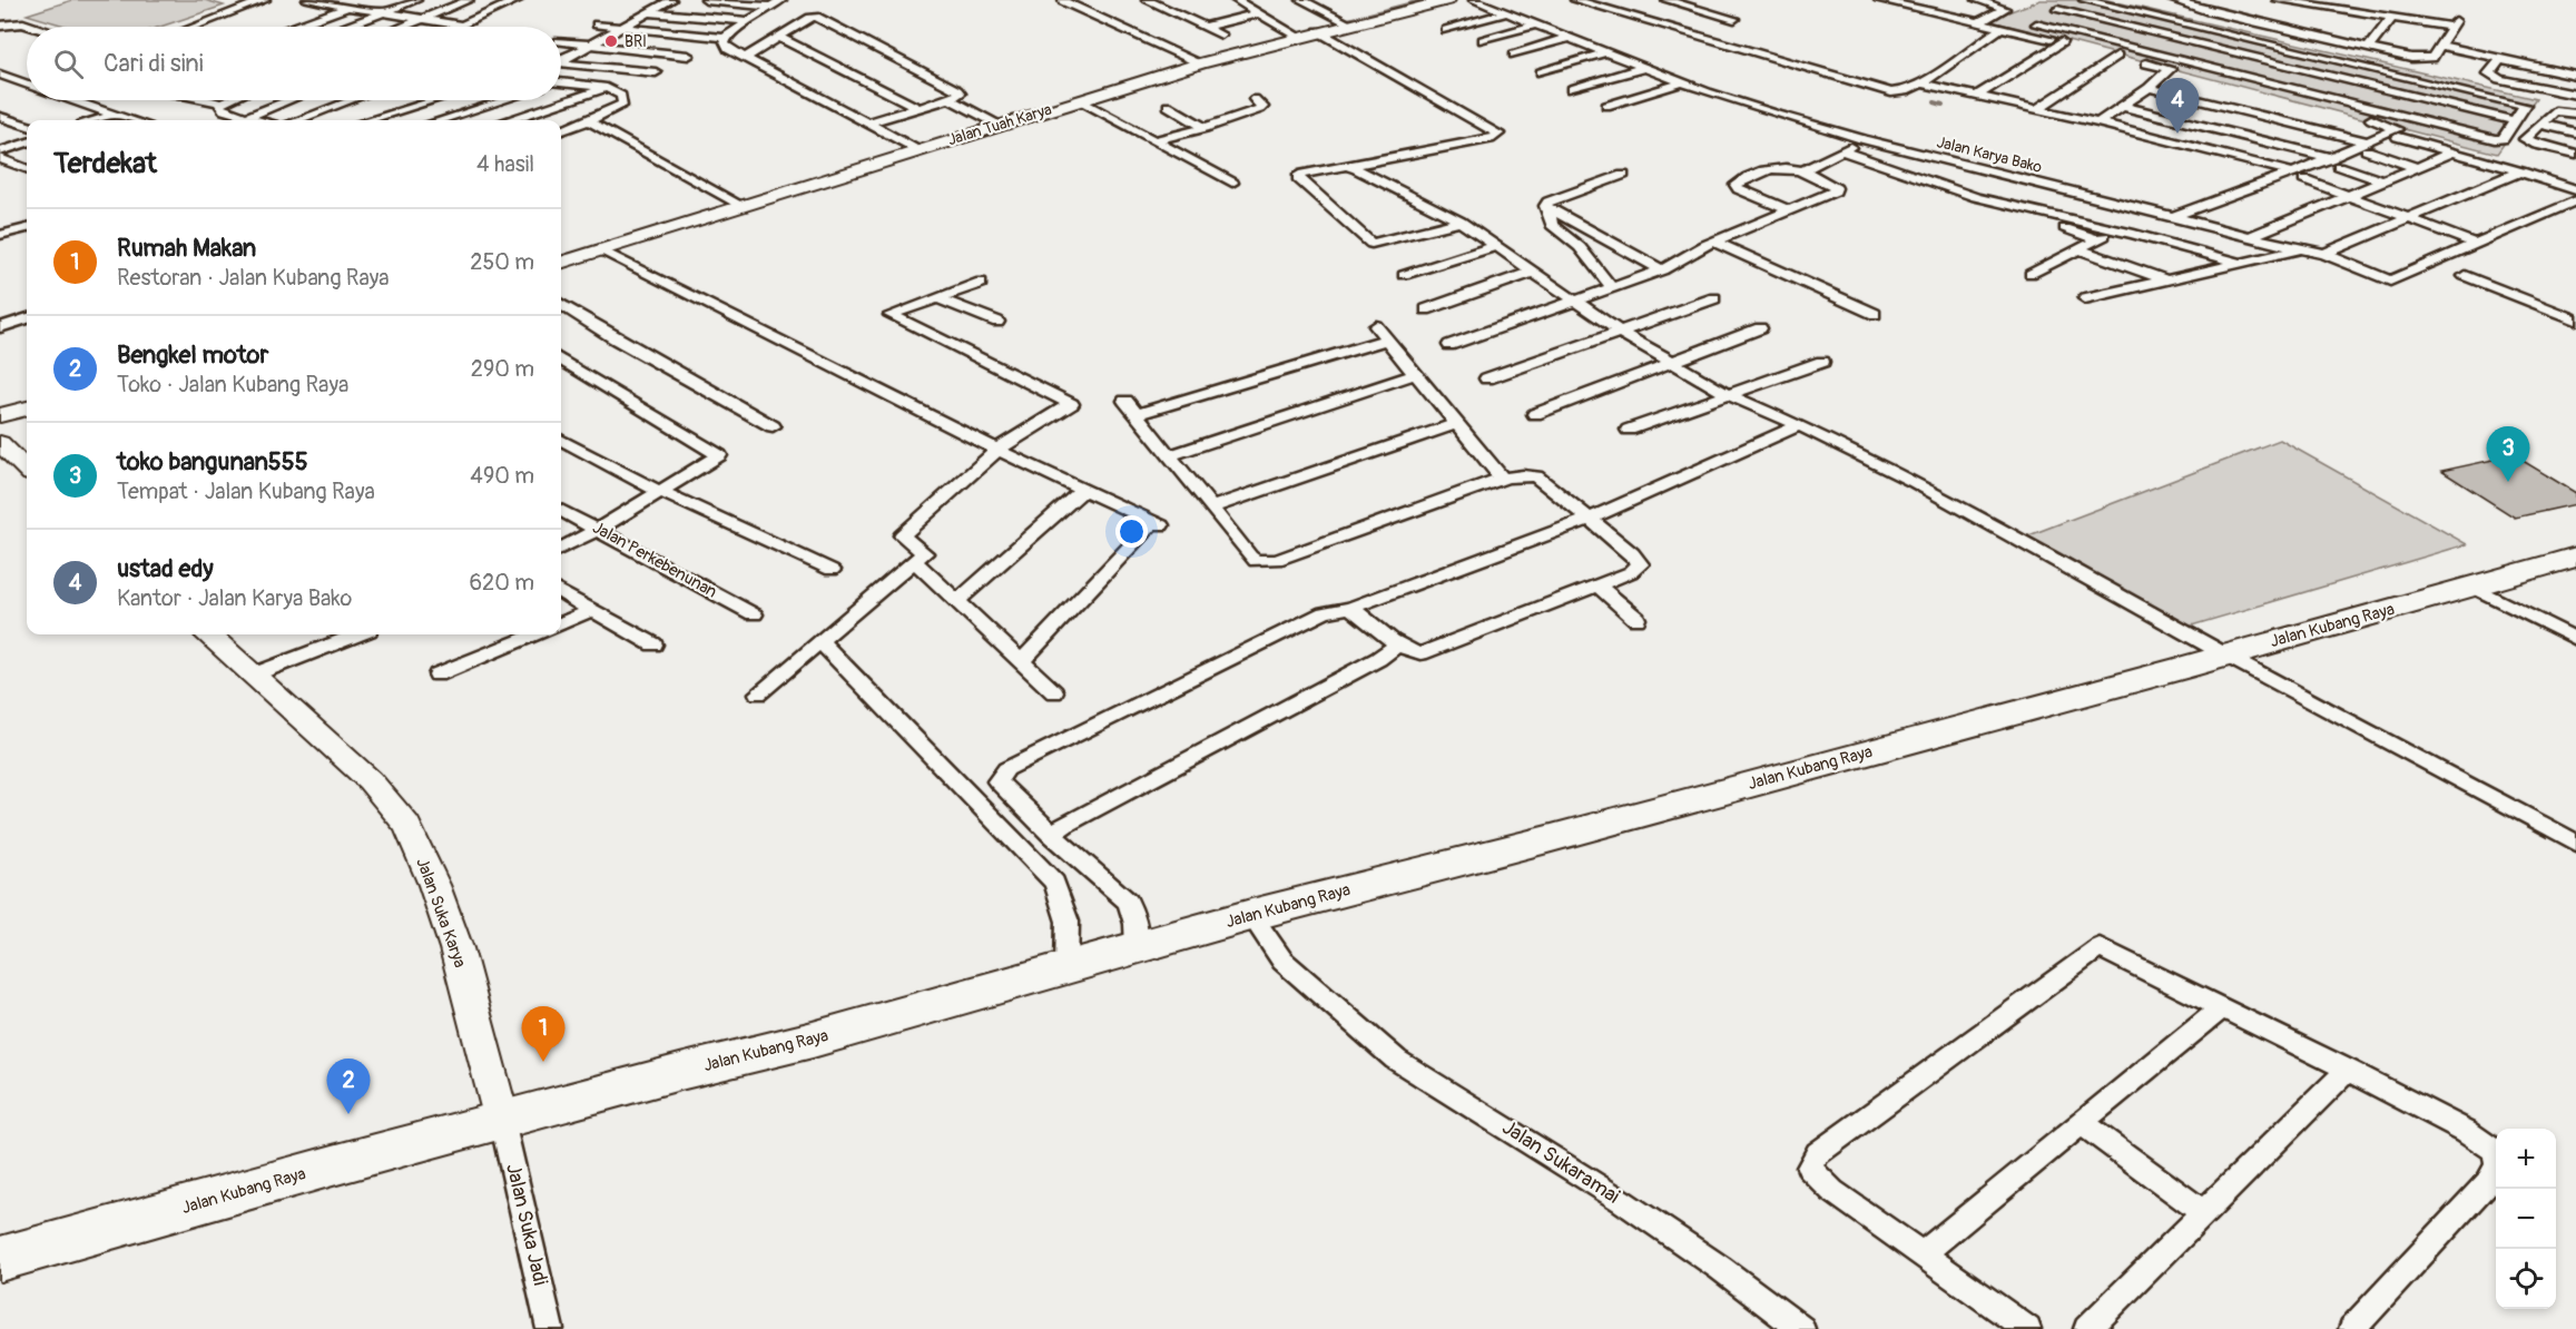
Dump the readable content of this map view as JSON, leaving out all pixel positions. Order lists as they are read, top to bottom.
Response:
{
  "streets": {
    "highway": ["Jalan Kubang Raya"],
    "main road": ["Jalan Tuah Karya", "Jalan Suka Karya"],
    "street": [
      "Jalan Karya Bako",
      "Jalan Perkebenunan",
      "Jalan Sukaramai",
      "Jalan Suka Jadi"
    ]
  },
  "crossings": [
    ["Jalan Kubang Raya", "Jalan Suka Karya"],
    ["Jalan Kubang Raya", "Jalan Sukaramai"],
    ["Jalan Kubang Raya", "Jalan Suka Jadi"],
    ["Jalan Suka Karya", "Jalan Suka Jadi"]
  ],
  "places": ["BRI"],
  "page": {
    "search": "Cari di sini",
    "pins": [
      "4",
      "3",
      "1",
      "2"
    ],
    "heading": ["Terdekat", "4 hasil"],
    "list": [
      {
        "mark": "1",
        "name": "Rumah Makan",
        "note": "Restoran · Jalan Kubang Raya",
        "value": "250 m"
      },
      {
        "mark": "2",
        "name": "Bengkel motor",
        "note": "Toko · Jalan Kubang Raya",
        "value": "290 m"
      },
      {
        "mark": "3",
        "name": "toko bangunan555",
        "note": "Tempat · Jalan Kubang Raya",
        "value": "490 m"
      },
      {
        "mark": "4",
        "name": "ustad edy",
        "note": "Kantor · Jalan Karya Bako",
        "value": "620 m"
      }
    ],
    "map_buttons": ["+", "−"]
  }
}
